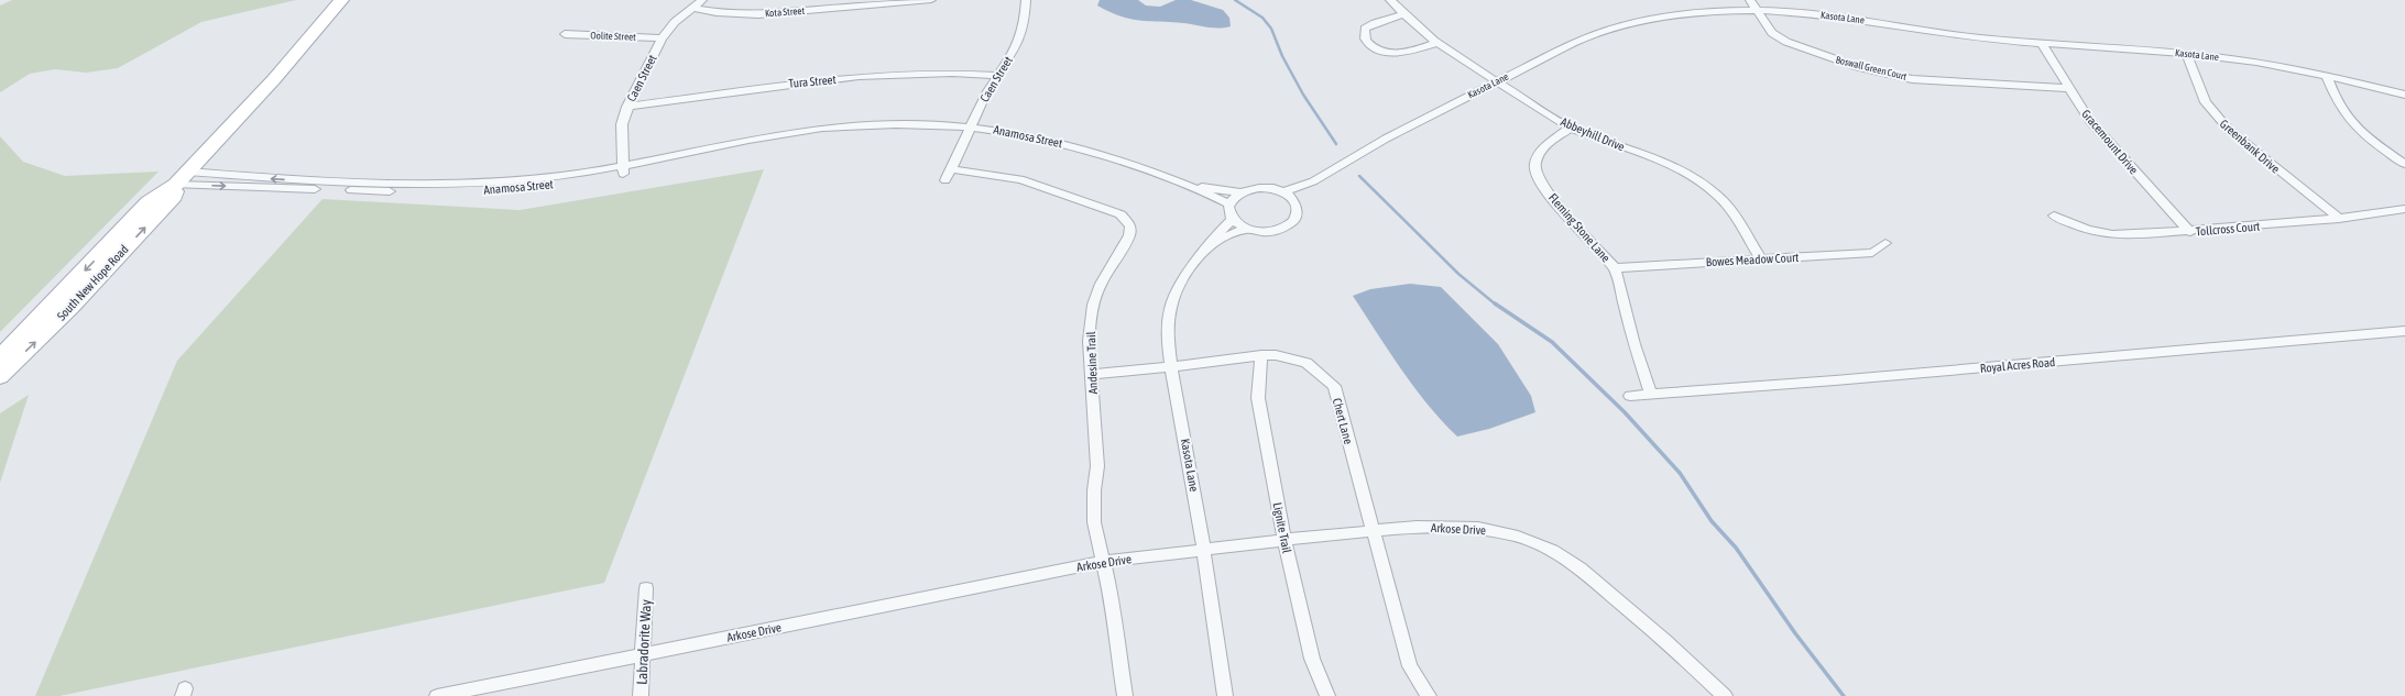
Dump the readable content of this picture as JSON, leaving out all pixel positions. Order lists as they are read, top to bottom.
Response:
{
  "streets": {
    "main road": ["South New Hope Road"],
    "street": [
      "Kota Street",
      "Kasota Lane",
      "Oolite Street",
      "Boswall Green Court",
      "Caen Street",
      "Tura Street",
      "Abbeyhill Drive",
      "Anamosa Street",
      "Gracemount Drive",
      "Greenbank Drive",
      "Fleming Stone Lane",
      "Tollcross Court",
      "Bowes Meadow Court",
      "Andesine Trail",
      "Royal Acres Road",
      "Chert Lane",
      "Lignite Trail",
      "Arkose Drive",
      "Labradorite Way"
    ]
  },
  "crossings": [
    ["Kota Street", "Caen Street"],
    ["Kasota Lane", "Boswall Green Court"],
    ["Kasota Lane", "Abbeyhill Drive"],
    ["Kasota Lane", "Anamosa Street"],
    ["Kasota Lane", "Gracemount Drive"],
    ["Kasota Lane", "Greenbank Drive"],
    ["Kasota Lane", "Chert Lane"],
    ["Kasota Lane", "Arkose Drive"],
    ["Oolite Street", "Caen Street"],
    ["Boswall Green Court", "Gracemount Drive"],
    ["Caen Street", "Tura Street"],
    ["Caen Street", "Anamosa Street"],
    ["Caen Street", "Andesine Trail"],
    ["Abbeyhill Drive", "Fleming Stone Lane"],
    ["Abbeyhill Drive", "Bowes Meadow Court"],
    ["Anamosa Street", "South New Hope Road"],
    ["Gracemount Drive", "Tollcross Court"],
    ["Greenbank Drive", "Tollcross Court"],
    ["Fleming Stone Lane", "Bowes Meadow Court"],
    ["Fleming Stone Lane", "Royal Acres Road"],
    ["Andesine Trail", "Chert Lane"],
    ["Andesine Trail", "Arkose Drive"],
    ["Chert Lane", "Lignite Trail"],
    ["Chert Lane", "Arkose Drive"],
    ["Lignite Trail", "Arkose Drive"],
    ["Arkose Drive", "Labradorite Way"]
  ]
}
